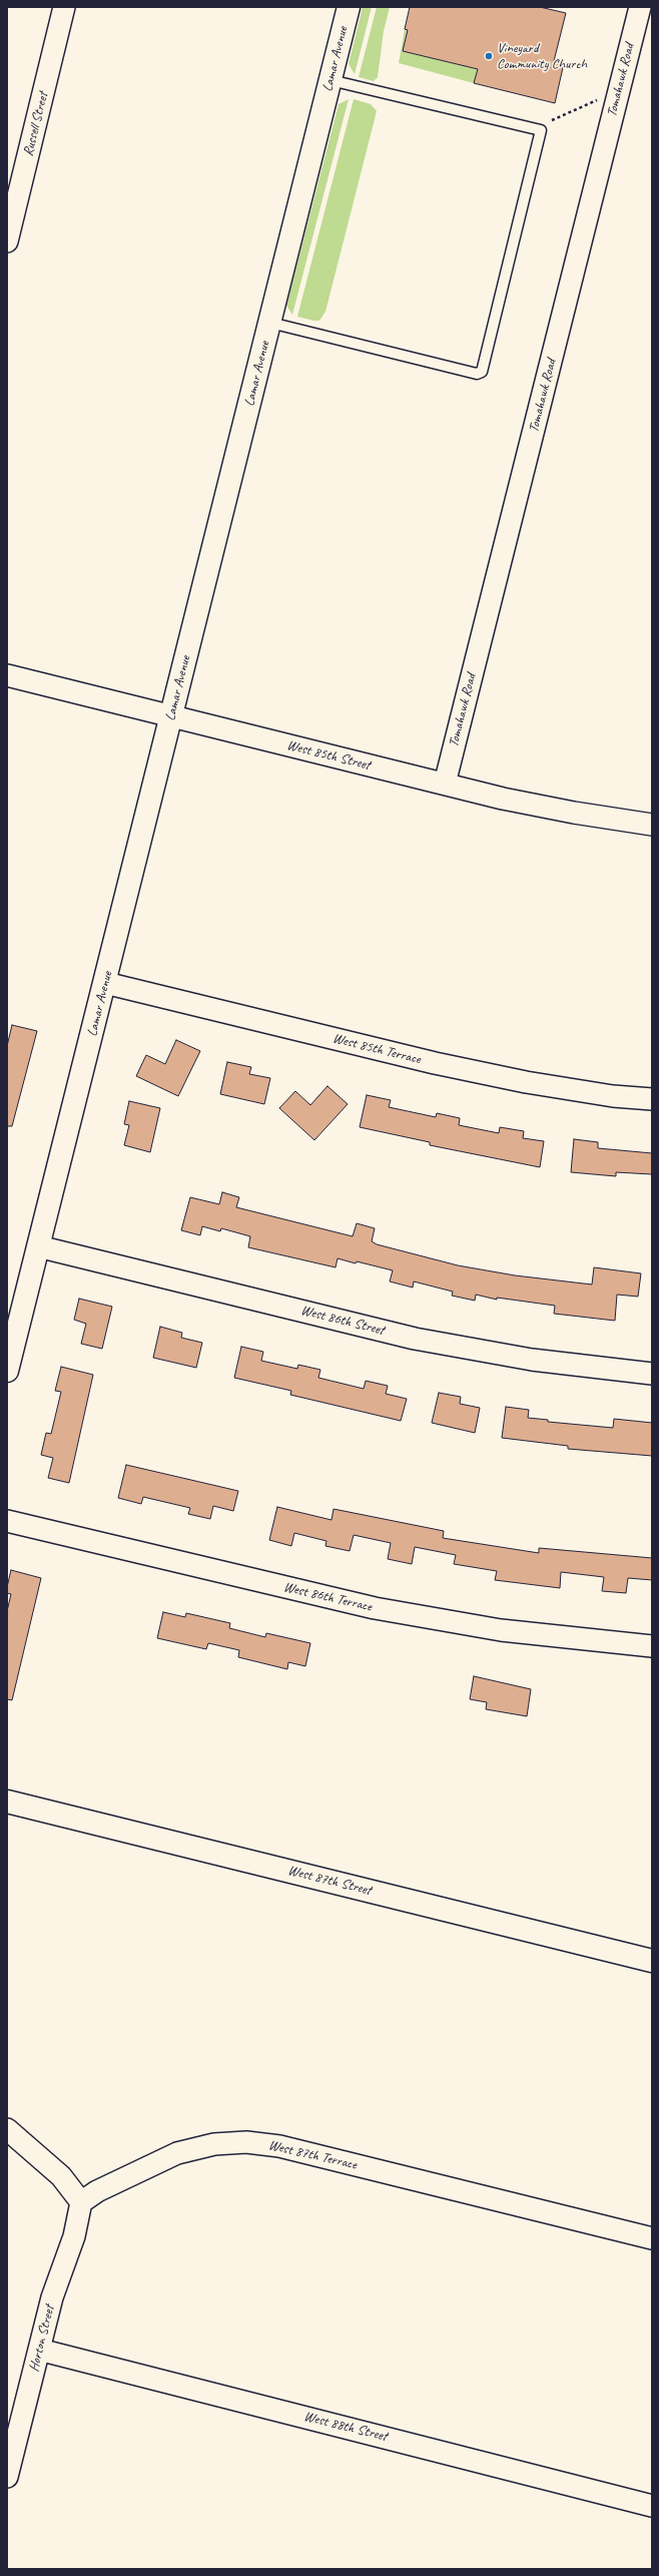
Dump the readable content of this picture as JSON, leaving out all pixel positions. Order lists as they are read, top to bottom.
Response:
{
  "streets": {
    "street": [
      "Lamar Avenue",
      "Tomahawk Road",
      "Russell Street",
      "West 85th Street",
      "West 85th Terrace",
      "West 86th Street",
      "West 86th Terrace",
      "West 87th Street",
      "West 87th Terrace",
      "Horton Street",
      "West 88th Street"
    ]
  },
  "crossings": [
    ["Lamar Avenue", "West 85th Street"],
    ["Lamar Avenue", "West 85th Terrace"],
    ["Lamar Avenue", "West 86th Street"],
    ["Tomahawk Road", "West 85th Street"],
    ["West 87th Terrace", "Horton Street"],
    ["Horton Street", "West 88th Street"]
  ],
  "places": ["Vineyard Community Church"]
}
